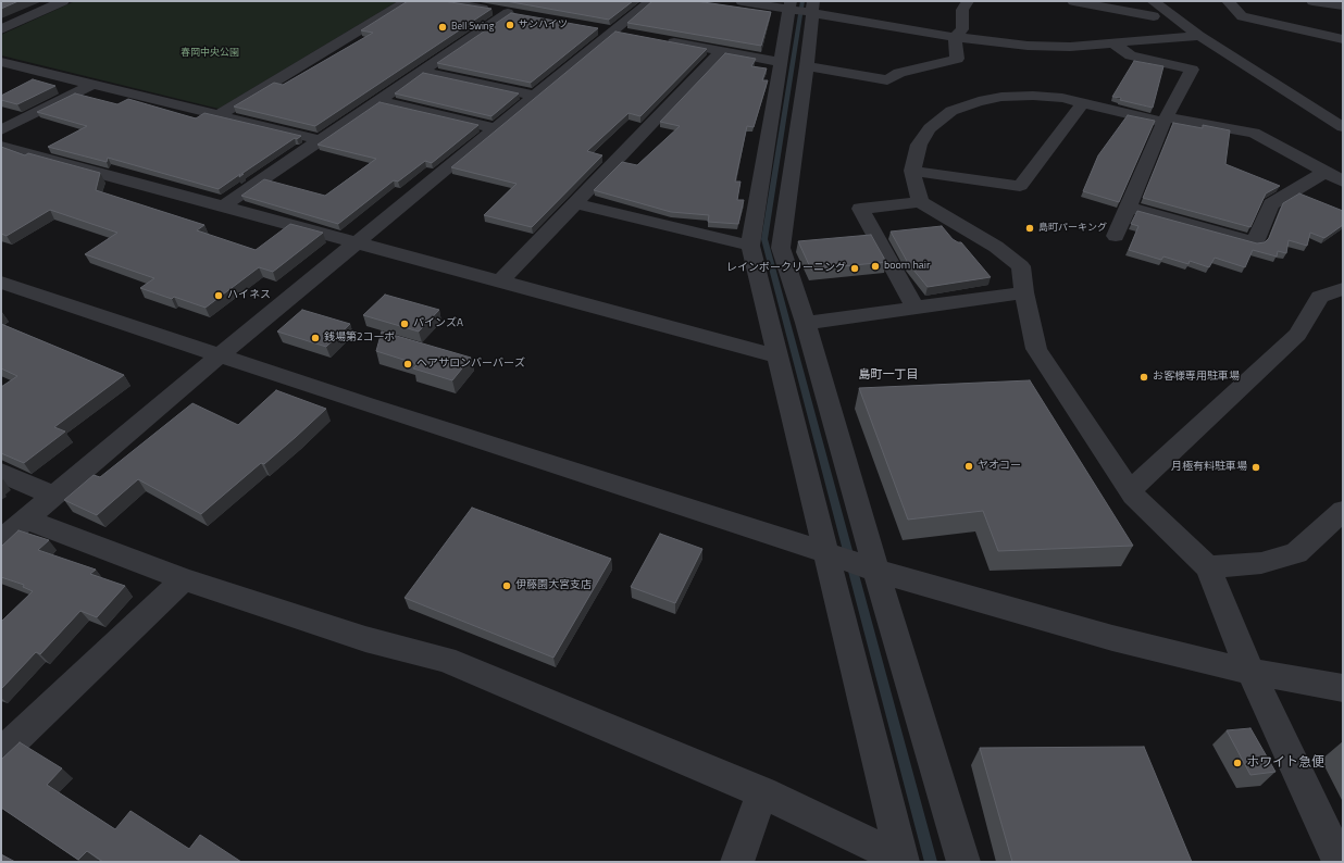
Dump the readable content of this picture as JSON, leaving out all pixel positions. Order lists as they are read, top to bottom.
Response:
{
  "districts": ["島町一丁目"],
  "parks": ["春岡中央公園"],
  "places": [
    "サンハイツ",
    "Bell Swing",
    "島町パーキング",
    "boom hair",
    "レインボークリーニング",
    "ハイネス",
    "パインズA",
    "銭場第2コーポ",
    "ヘアサロンバーバーズ",
    "お客様専用駐車場",
    "ヤオコー",
    "月極有料駐車場",
    "伊藤園大宮支店",
    "ホワイト急便"
  ]
}
